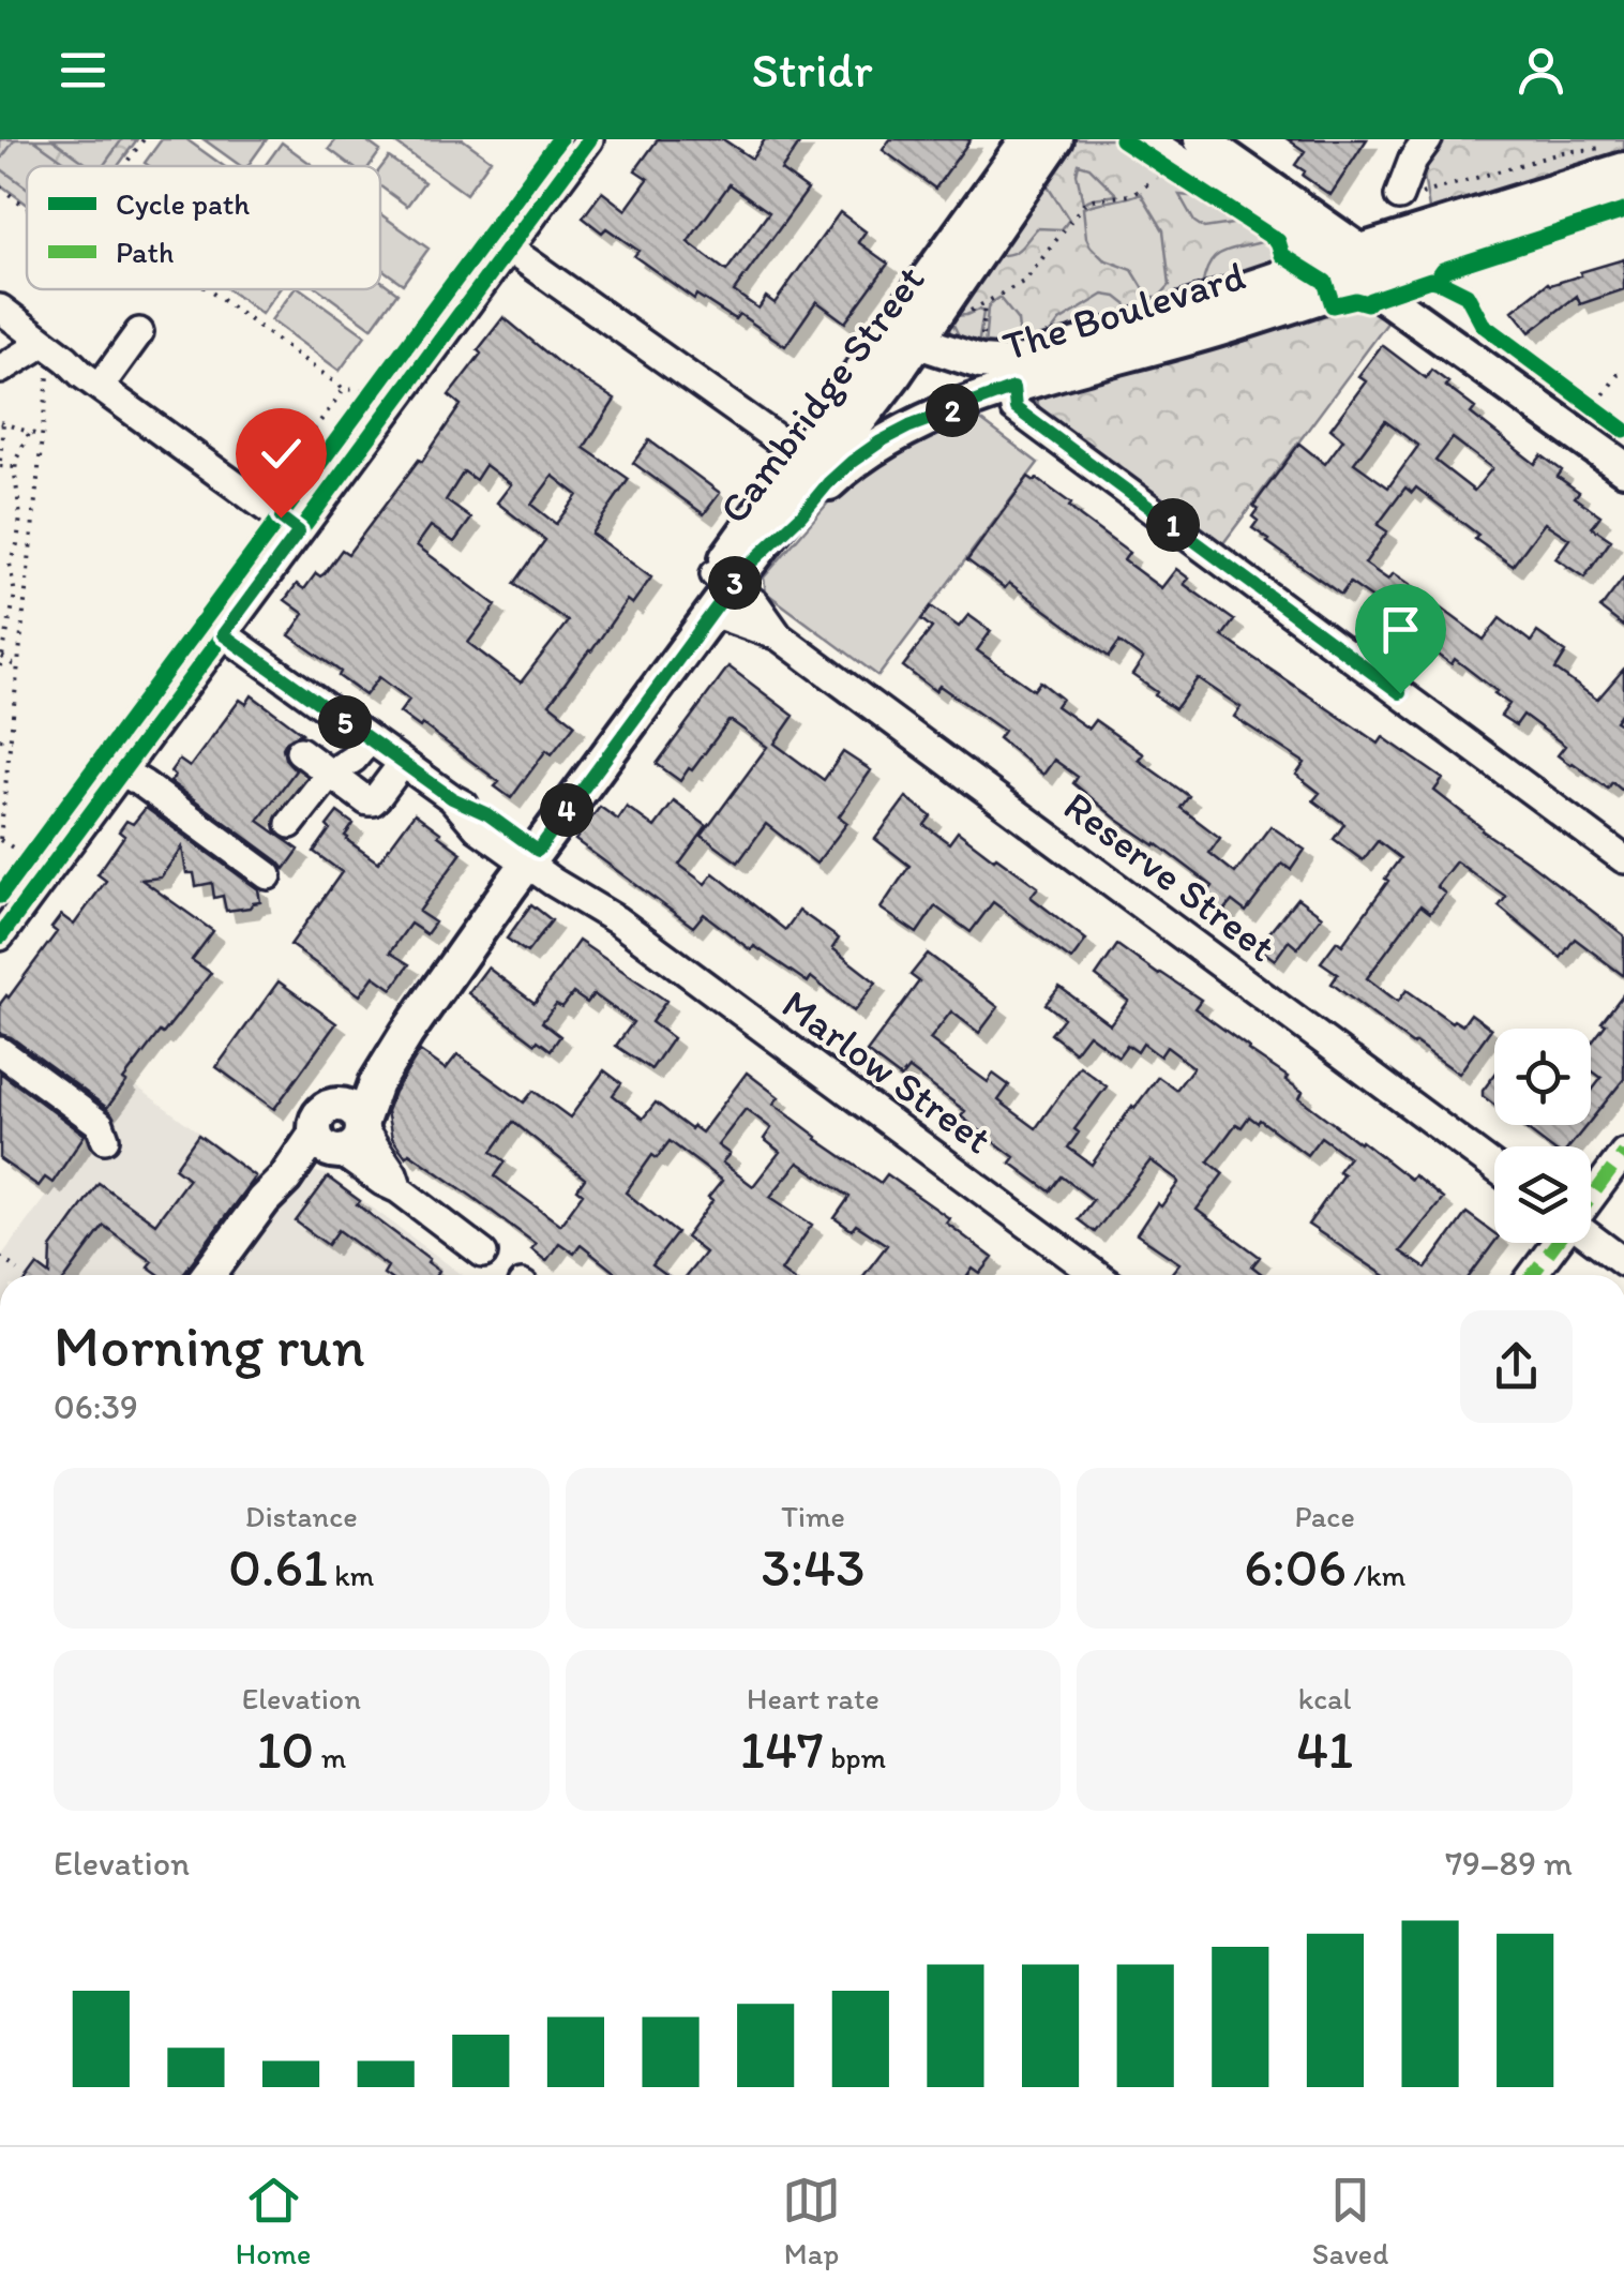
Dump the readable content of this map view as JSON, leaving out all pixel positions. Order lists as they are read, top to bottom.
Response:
{
  "streets": {
    "main road": ["The Boulevard", "Cambridge Street"],
    "street": ["Reserve Street", "Marlow Street"]
  },
  "crossings": [
    ["The Boulevard", "Cambridge Street"],
    ["The Boulevard", "Reserve Street"],
    ["Cambridge Street", "Reserve Street"],
    ["Cambridge Street", "Marlow Street"]
  ],
  "legend": ["Cycle path", "Path"],
  "page": {
    "header": "Stridr",
    "pins": [
      "2",
      "1",
      "3",
      "5",
      "4"
    ],
    "heading": ["Morning run", "06:39"],
    "stats": [
      ["Distance", "0.61 km"],
      ["Time", "3:43"],
      ["Pace", "6:06 /km"],
      ["Elevation", "10 m"],
      ["Heart rate", "147 bpm"],
      ["kcal", "41"]
    ],
    "chart": ["Elevation", "79–89 m"],
    "tabs": ["Home", "Map", "Saved"]
  }
}
